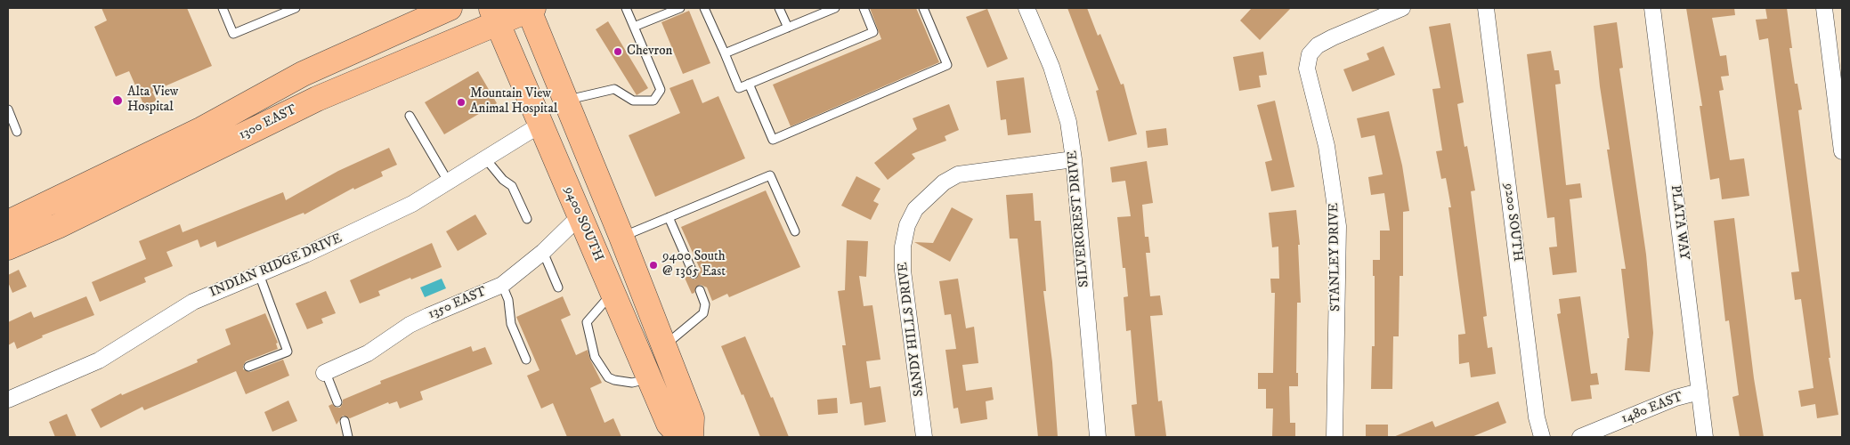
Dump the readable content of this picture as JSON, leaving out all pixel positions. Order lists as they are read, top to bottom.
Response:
{
  "streets": {
    "main road": ["1300 EAST", "9400 SOUTH"],
    "street": [
      "SILVERCREST DRIVE",
      "9200 SOUTH",
      "PLATA WAY",
      "STANLEY DRIVE",
      "INDIAN RIDGE DRIVE",
      "1350 EAST",
      "SANDY HILLS DRIVE",
      "1480 EAST"
    ]
  },
  "crossings": [
    ["1300 EAST", "9400 SOUTH"],
    ["SILVERCREST DRIVE", "SANDY HILLS DRIVE"],
    ["PLATA WAY", "1480 EAST"],
    ["9400 SOUTH", "INDIAN RIDGE DRIVE"],
    ["9400 SOUTH", "1350 EAST"]
  ],
  "places": [
    "Chevron",
    "Alta View Hospital",
    "Mountain View Animal Hospital",
    "9400 South @ 1365 East"
  ]
}
